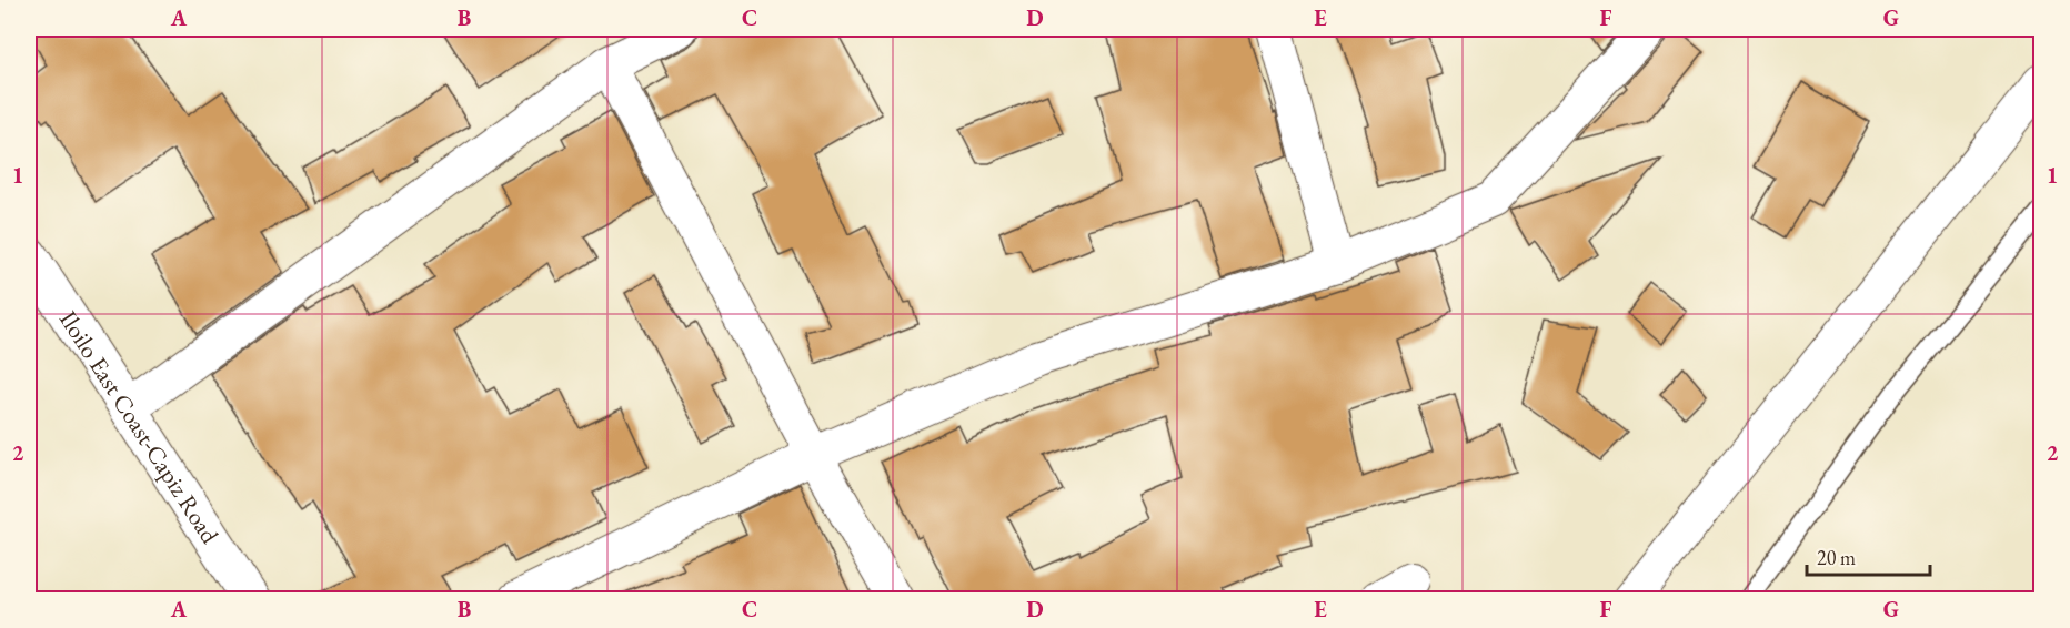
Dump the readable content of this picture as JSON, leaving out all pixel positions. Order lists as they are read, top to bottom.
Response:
{
  "streets": {
    "main road": ["Iloilo East Coast-Capiz Road"]
  },
  "scale_bar": "20 m",
  "grid": {
    "columns": [
      "A",
      "B",
      "C",
      "D",
      "E",
      "F",
      "G"
    ],
    "rows": ["1", "2"]
  }
}
